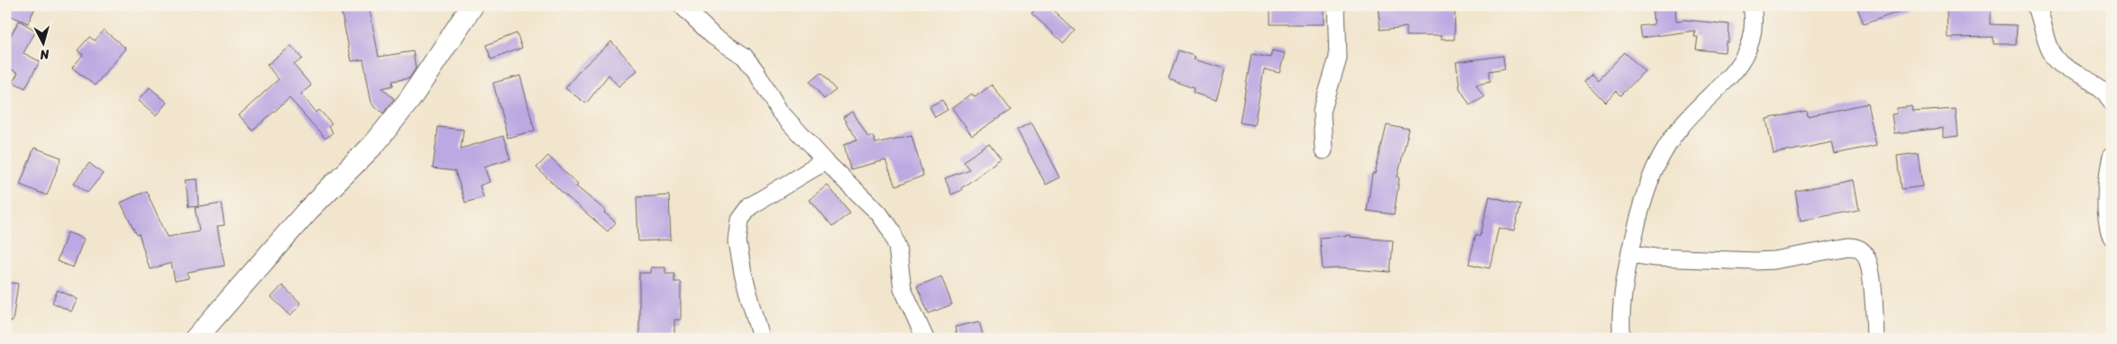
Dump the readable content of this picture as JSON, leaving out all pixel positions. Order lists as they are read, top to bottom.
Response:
{
  "north": "bottom"
}
